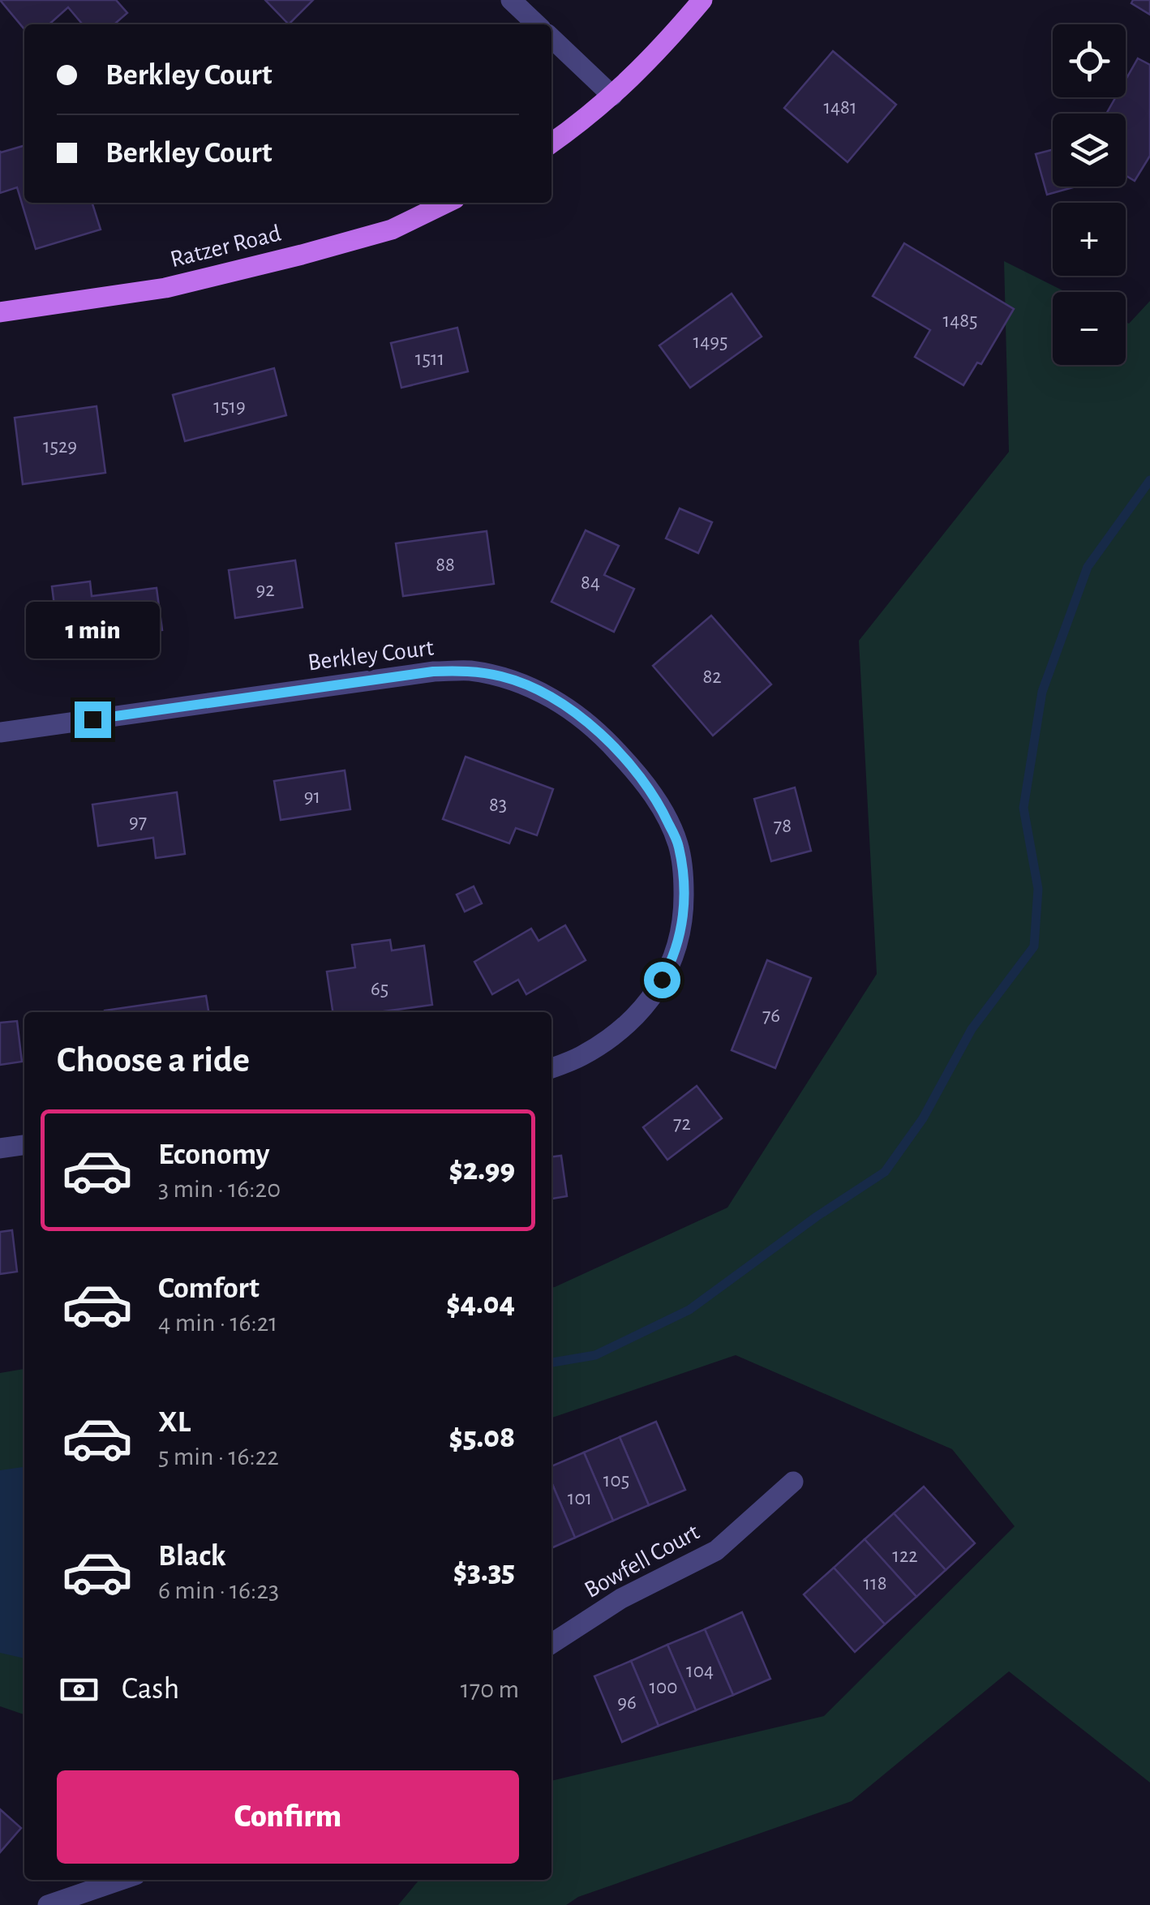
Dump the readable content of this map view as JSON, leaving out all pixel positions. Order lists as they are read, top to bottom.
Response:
{
  "streets": {
    "main road": ["Ratzer Road"],
    "street": ["Berkley Court", "Bowfell Court"]
  },
  "house_numbers": [
    "1481",
    "1485",
    "1495",
    "1511",
    "1519",
    "1529",
    "88",
    "84",
    "92",
    "82",
    "91",
    "83",
    "97",
    "78",
    "65",
    "76",
    "72",
    "105",
    "101",
    "122",
    "118",
    "104",
    "100",
    "96"
  ],
  "page": {
    "map_buttons": ["+", "−"],
    "banner": ["Berkley Court", "Berkley Court"],
    "bubble": "1 min",
    "heading": "Choose a ride",
    "list": [
      {
        "name": "Economy",
        "note": "3 min · 16:20",
        "value": "$2.99"
      },
      {
        "name": "Comfort",
        "note": "4 min · 16:21",
        "value": "$4.04"
      },
      {
        "name": "XL",
        "note": "5 min · 16:22",
        "value": "$5.08"
      },
      {
        "name": "Black",
        "note": "6 min · 16:23",
        "value": "$3.35"
      }
    ],
    "pay": ["Cash", "170 m"],
    "buttons": "Confirm"
  }
}
